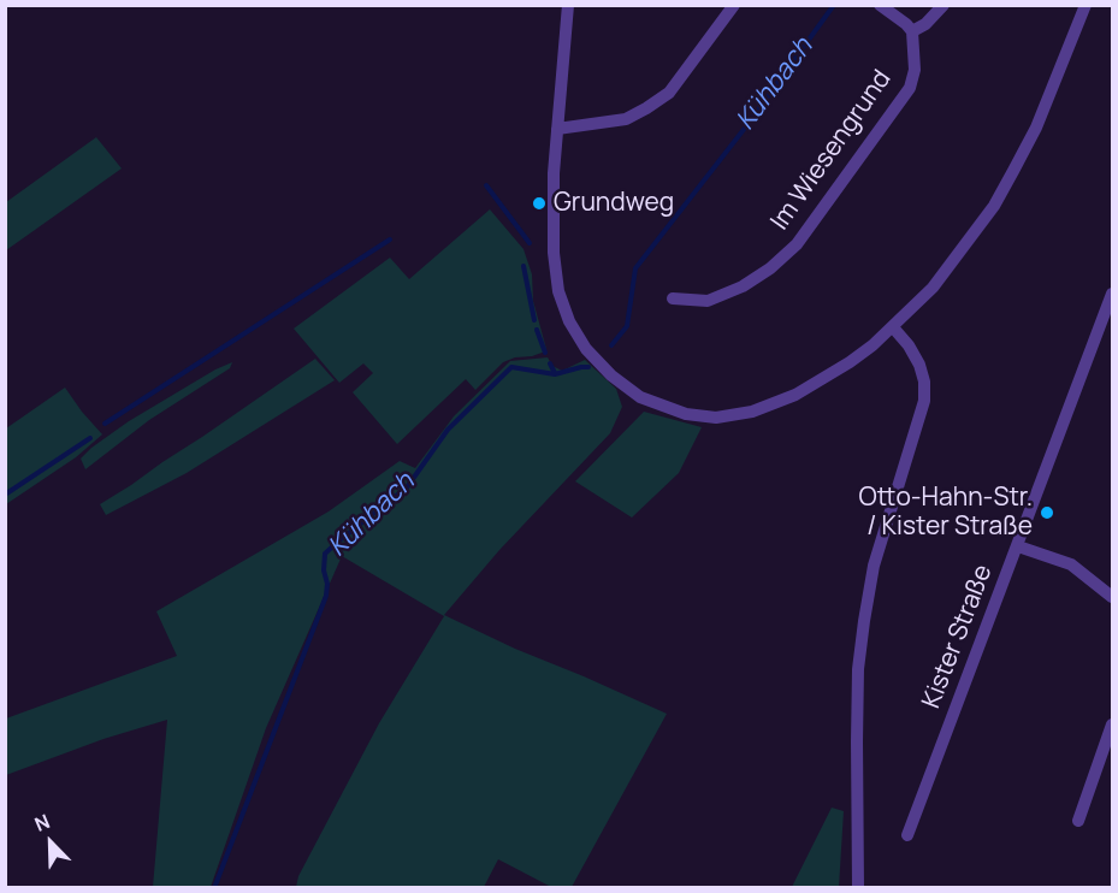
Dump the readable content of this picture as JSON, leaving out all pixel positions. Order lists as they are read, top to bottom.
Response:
{
  "streets": {
    "street": ["Im Wiesengrund", "Kister Straße"]
  },
  "water": ["Kühbach"],
  "places": ["Grundweg", "Otto-Hahn-Str. / Kister Straße"],
  "north": "top left"
}
